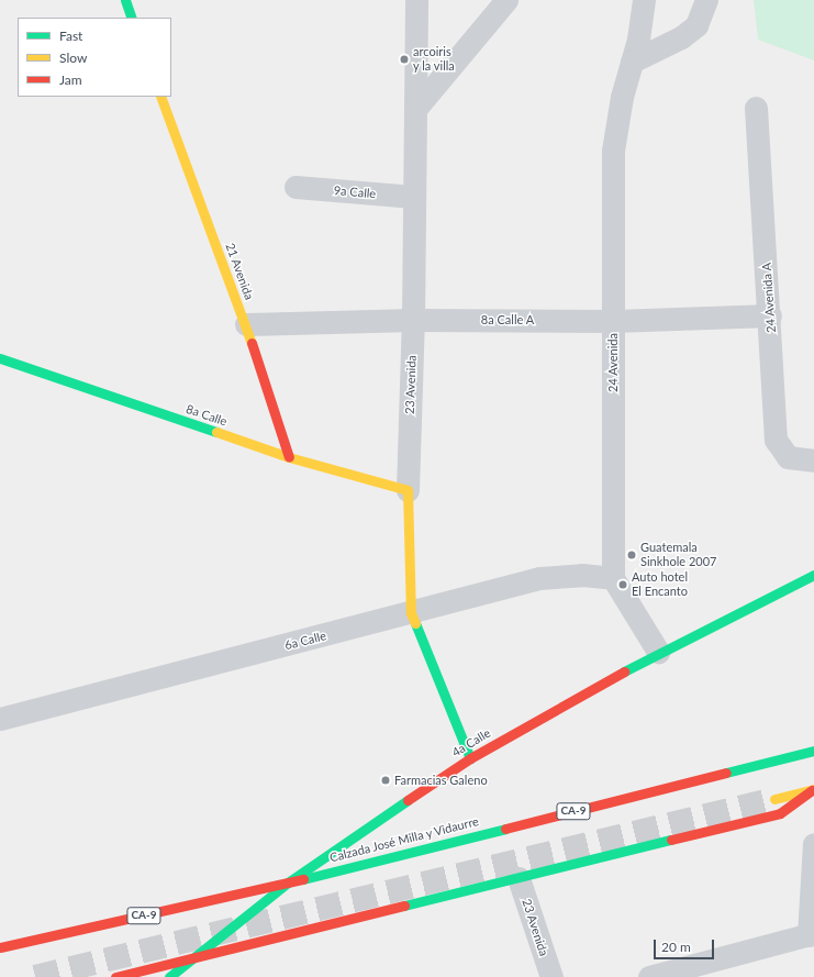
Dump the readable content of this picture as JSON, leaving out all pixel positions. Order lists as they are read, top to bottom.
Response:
{
  "streets": {
    "main road": [
      "21 Avenida",
      "23 Avenida",
      "8a Calle",
      "4a Calle",
      "CA-9",
      "Calzada José Milla y Vidaurre"
    ],
    "street": [
      "9a Calle",
      "24 Avenida A",
      "8a Calle A",
      "24 Avenida",
      "6a Calle"
    ]
  },
  "crossings": [
    ["9a Calle", "23 Avenida"],
    ["21 Avenida", "8a Calle A"],
    ["21 Avenida", "8a Calle"],
    ["24 Avenida A", "8a Calle A"],
    ["8a Calle A", "24 Avenida"],
    ["8a Calle A", "23 Avenida"],
    ["24 Avenida", "6a Calle"],
    ["23 Avenida", "8a Calle"],
    ["23 Avenida", "6a Calle"],
    ["23 Avenida", "4a Calle"],
    ["4a Calle", "Calzada José Milla y Vidaurre"]
  ],
  "places": [
    "arcoiris y la villa",
    "Guatemala Sinkhole 2007",
    "Auto hotel El Encanto",
    "Farmacias Galeno"
  ],
  "legend": ["Fast", "Slow", "Jam"],
  "scale_bar": "20 m"
}
